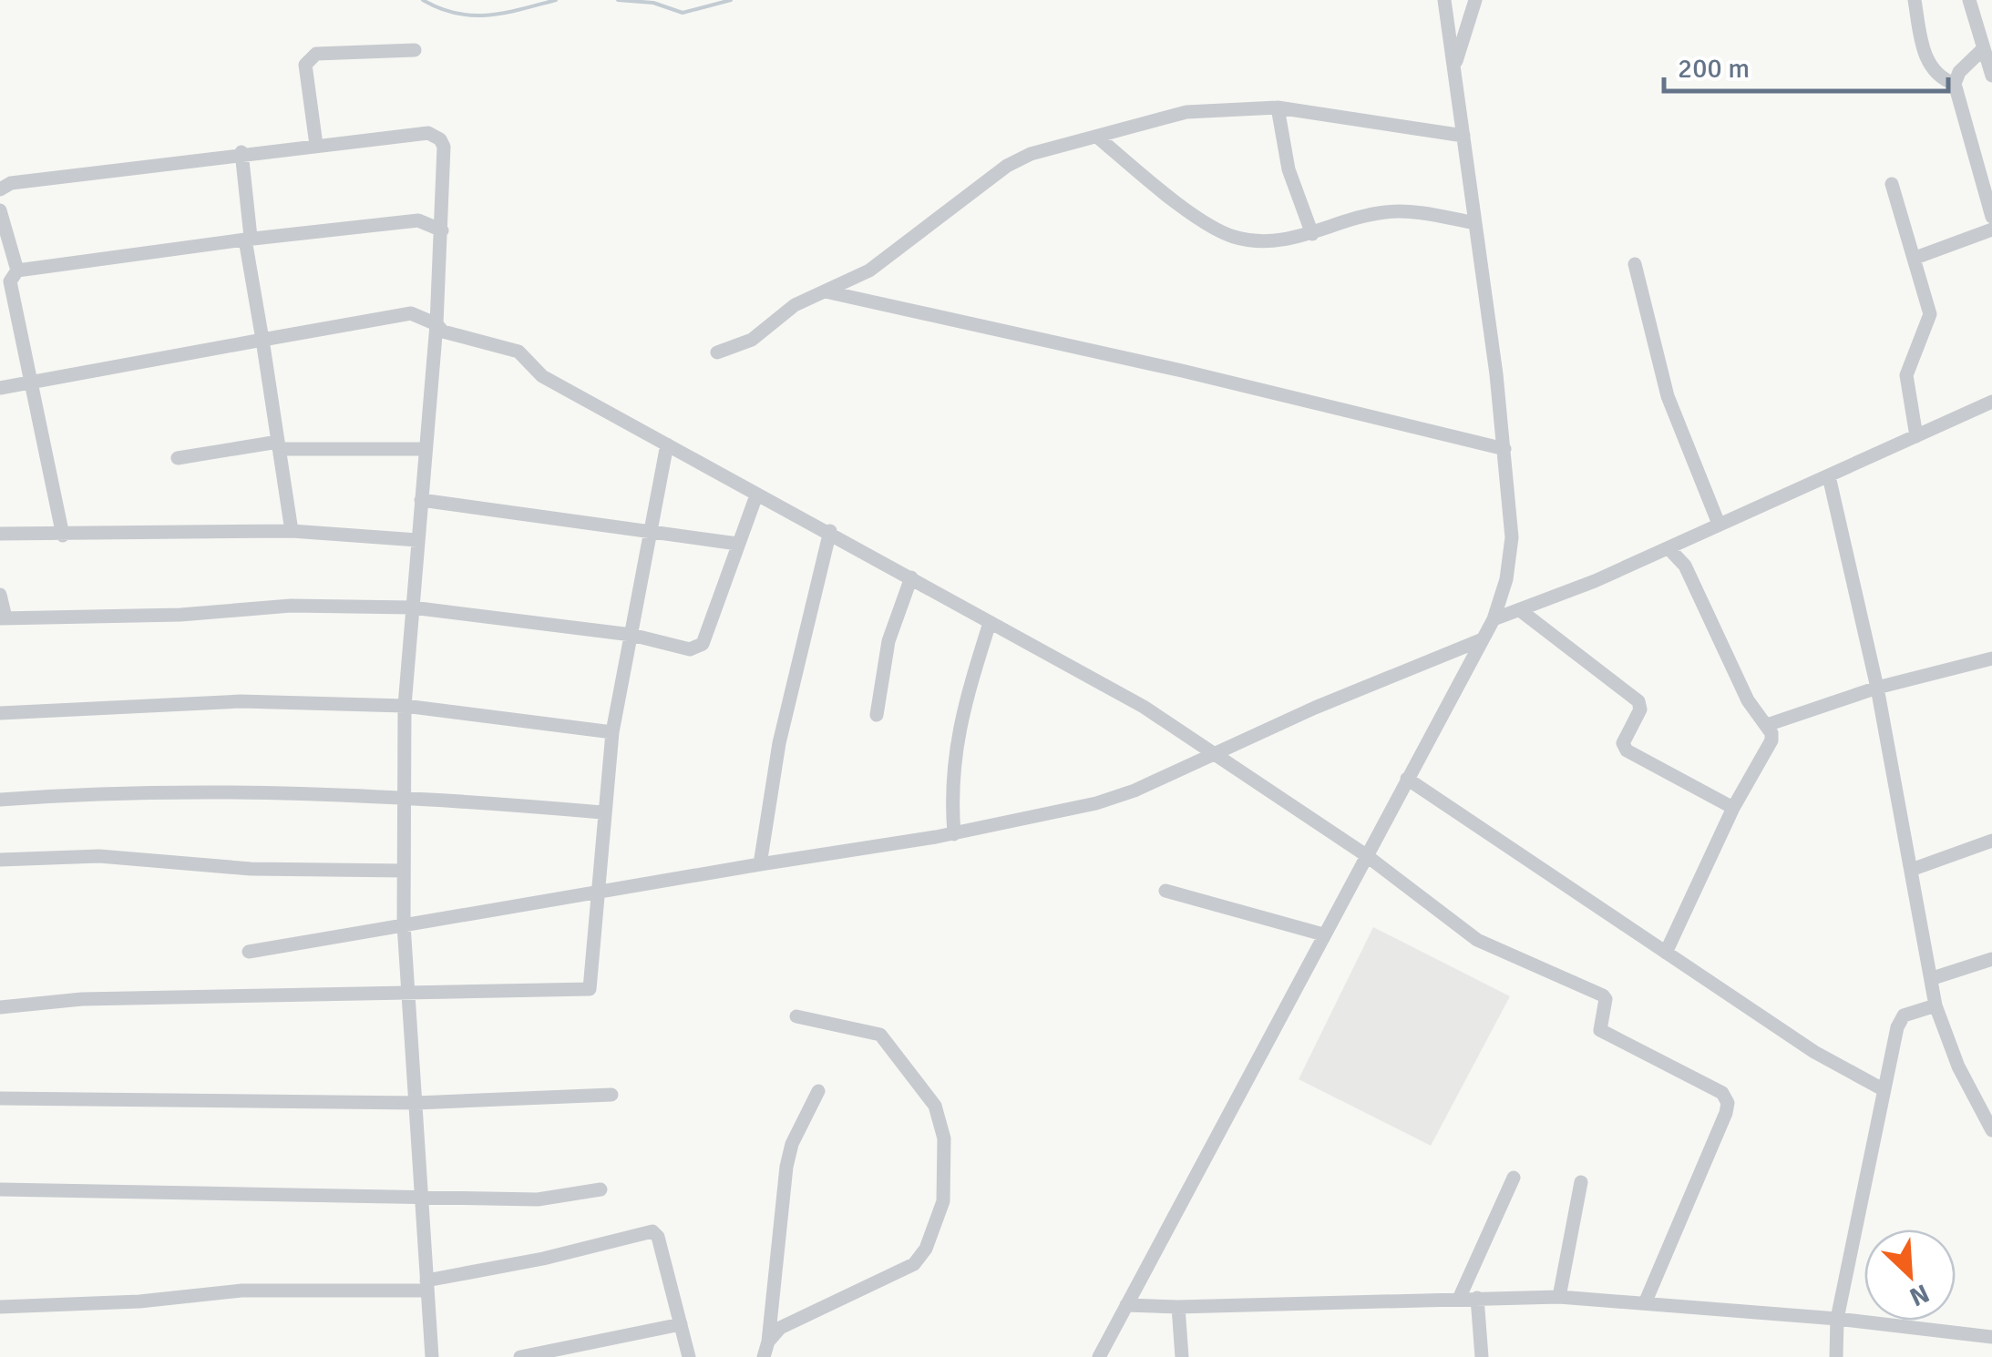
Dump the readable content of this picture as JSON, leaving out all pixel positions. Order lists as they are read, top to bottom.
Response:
{
  "scale_bar": "200 m",
  "north": "bottom right"
}
